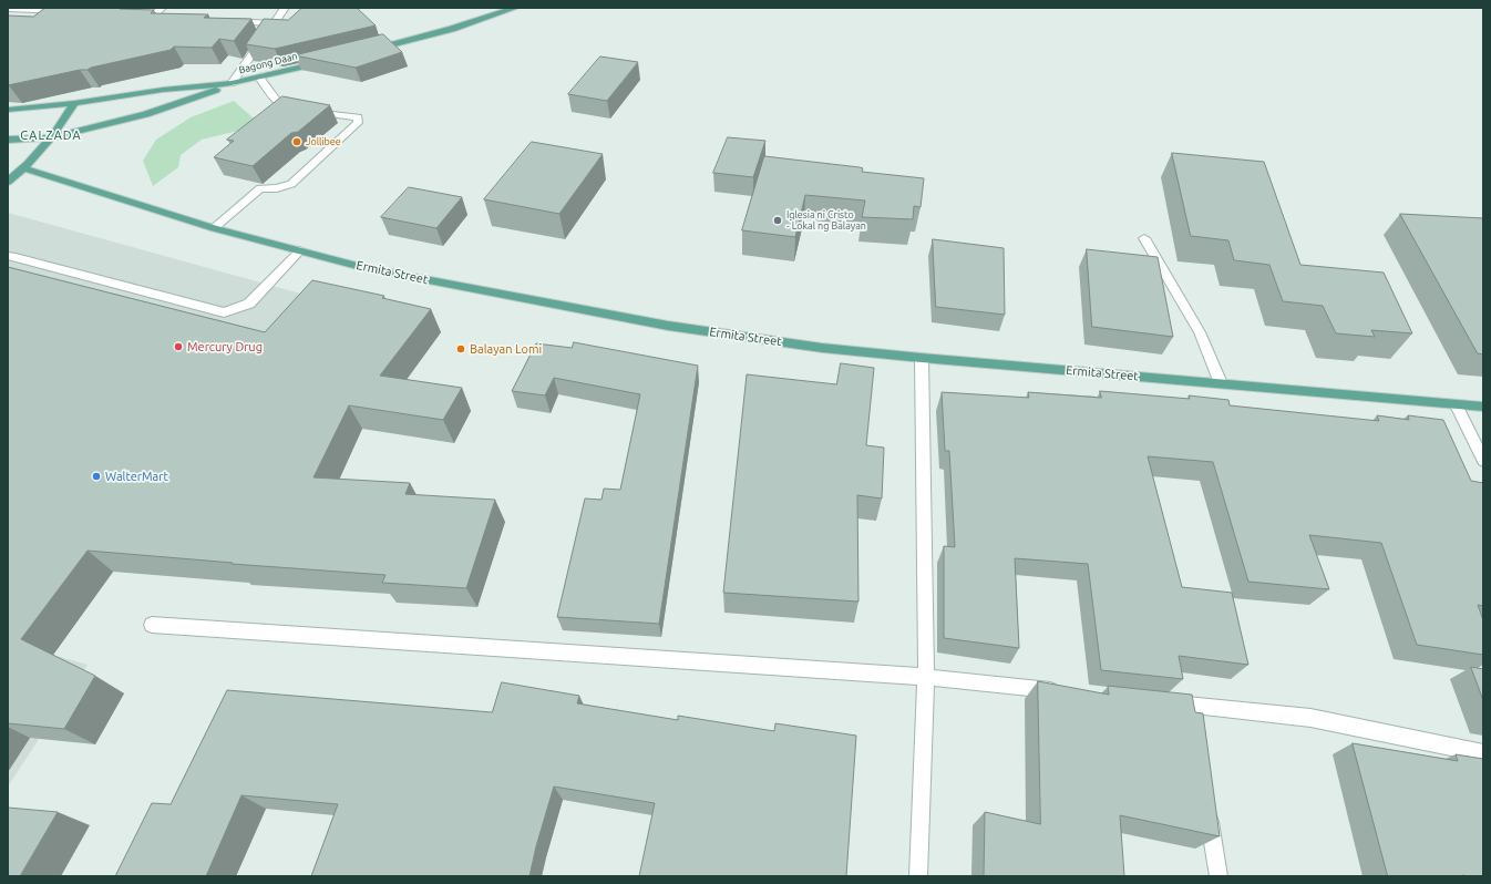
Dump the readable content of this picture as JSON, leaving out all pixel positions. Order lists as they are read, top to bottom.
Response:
{
  "streets": {
    "main road": ["Bagong Daan", "Ermita Street"]
  },
  "districts": ["CALZADA"],
  "places": [
    "Jollibee",
    "Iglesia ni Cristo - Lokal ng Balayan",
    "Mercury Drug",
    "Balayan Lomi",
    "WalterMart"
  ]
}
